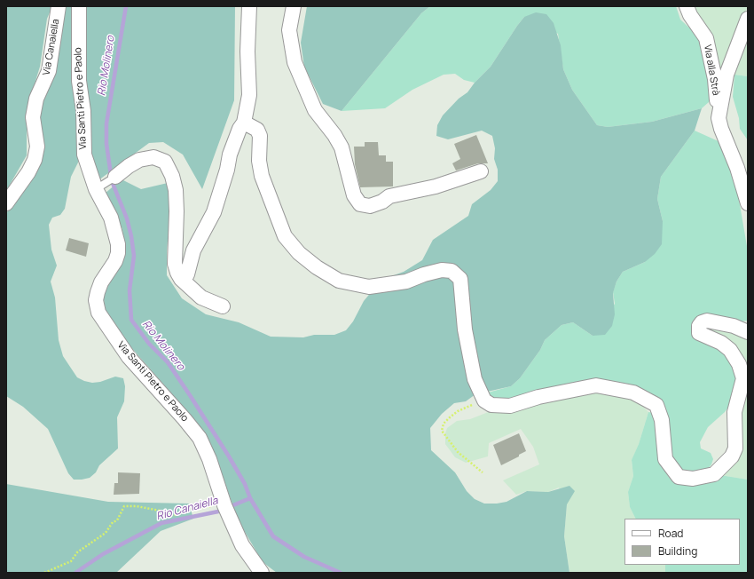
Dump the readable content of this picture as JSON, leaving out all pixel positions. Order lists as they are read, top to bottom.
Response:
{
  "streets": {
    "street": ["Via Canaiella", "Via alla Strà", "Via Santi Pietro e Paolo"]
  },
  "water": ["Rio Molinero", "Rio Canaiella"],
  "legend": ["Road", "Building"]
}
